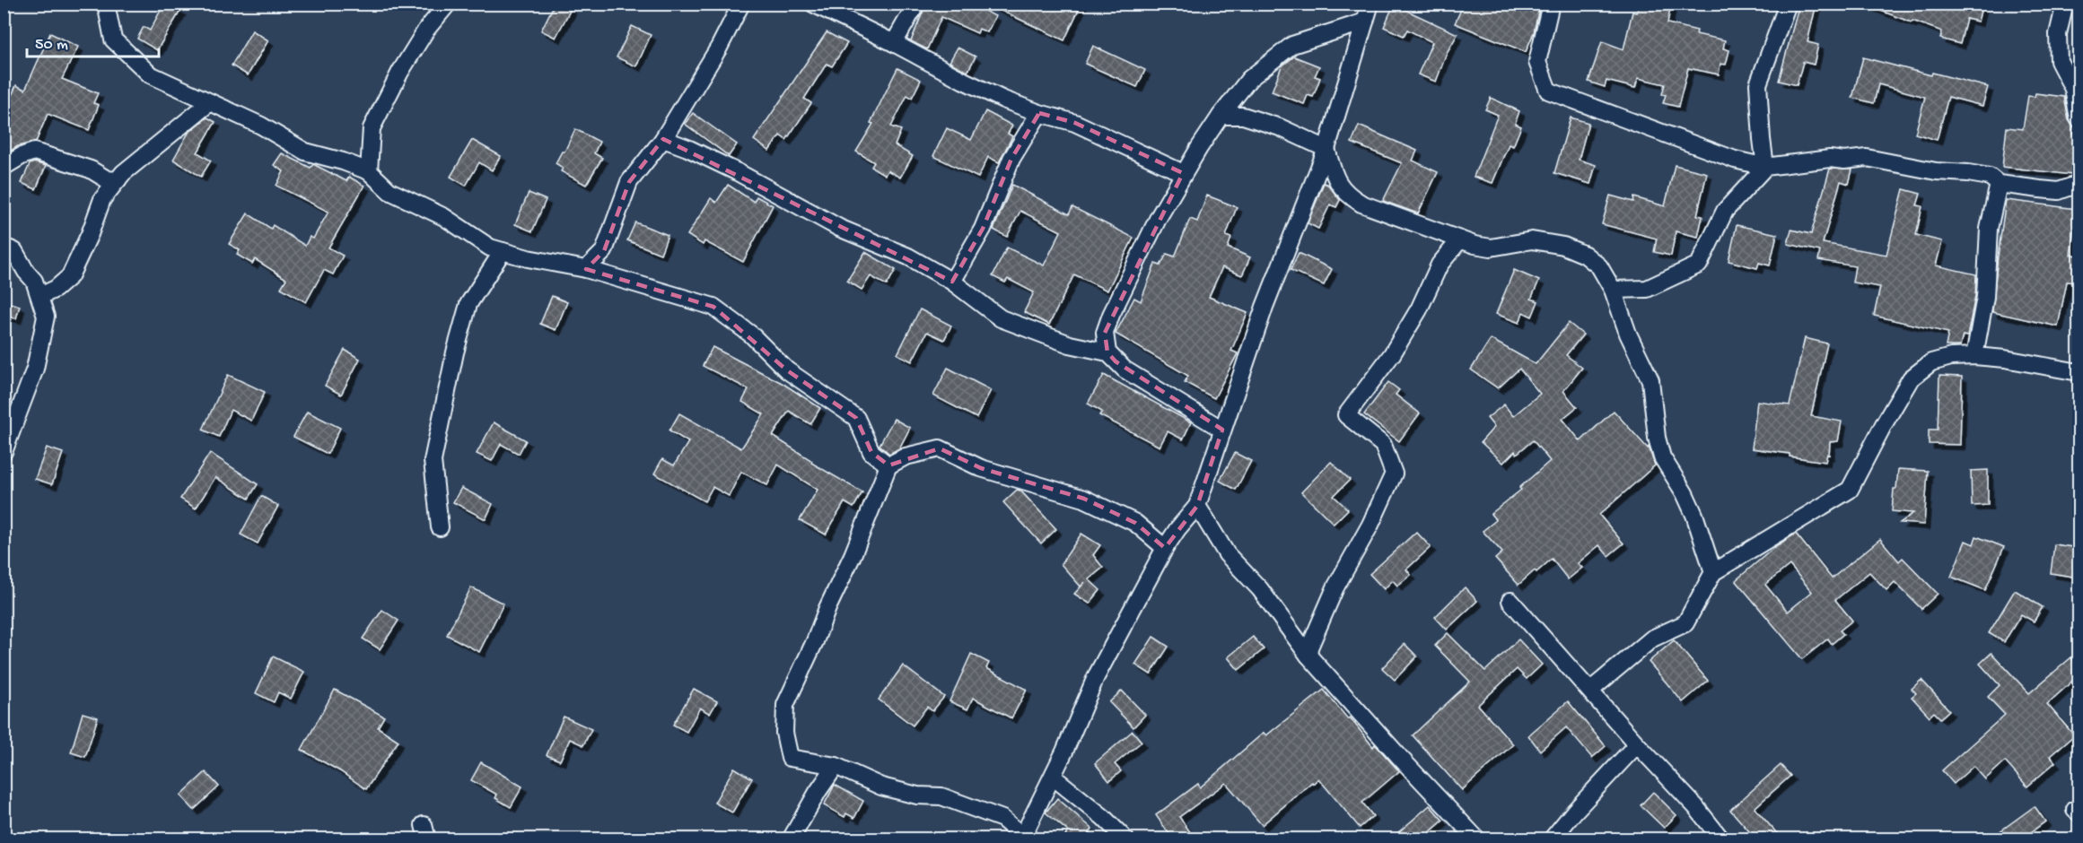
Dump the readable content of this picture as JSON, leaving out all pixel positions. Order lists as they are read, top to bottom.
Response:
{
  "scale_bar": "50 m"
}
